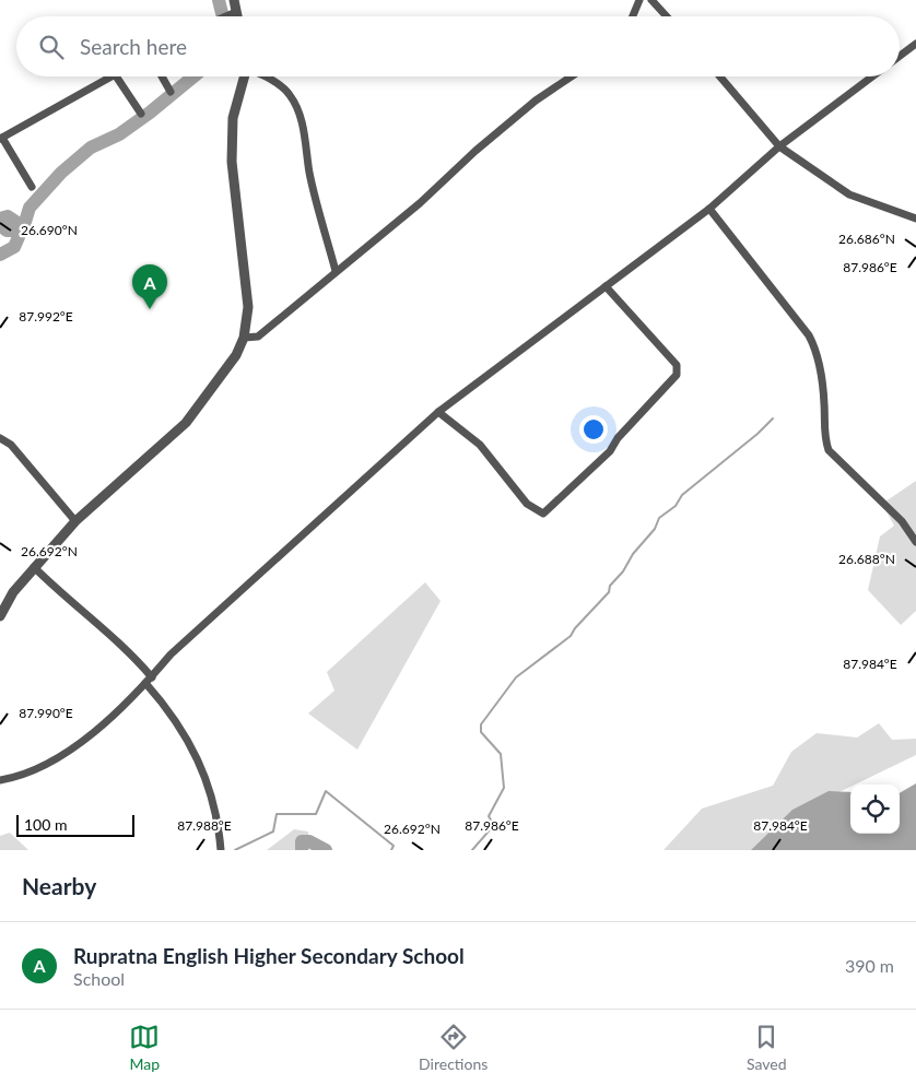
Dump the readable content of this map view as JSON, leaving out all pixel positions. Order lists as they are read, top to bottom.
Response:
{
  "scale_bar": "100 m",
  "page": {
    "search": "Search here",
    "pins": "A",
    "scale": "100 m",
    "heading": "Nearby",
    "list": [
      {
        "mark": "A",
        "name": "Rupratna English Higher Secondary School",
        "note": "School",
        "value": "390 m"
      }
    ],
    "nav": ["Map", "Directions", "Saved"]
  },
  "coordinates": [
    "26.690°N",
    "26.686°N",
    "87.986°E",
    "87.992°E",
    "26.692°N",
    "26.688°N",
    "87.984°E",
    "87.990°E",
    "87.988°E"
  ]
}
